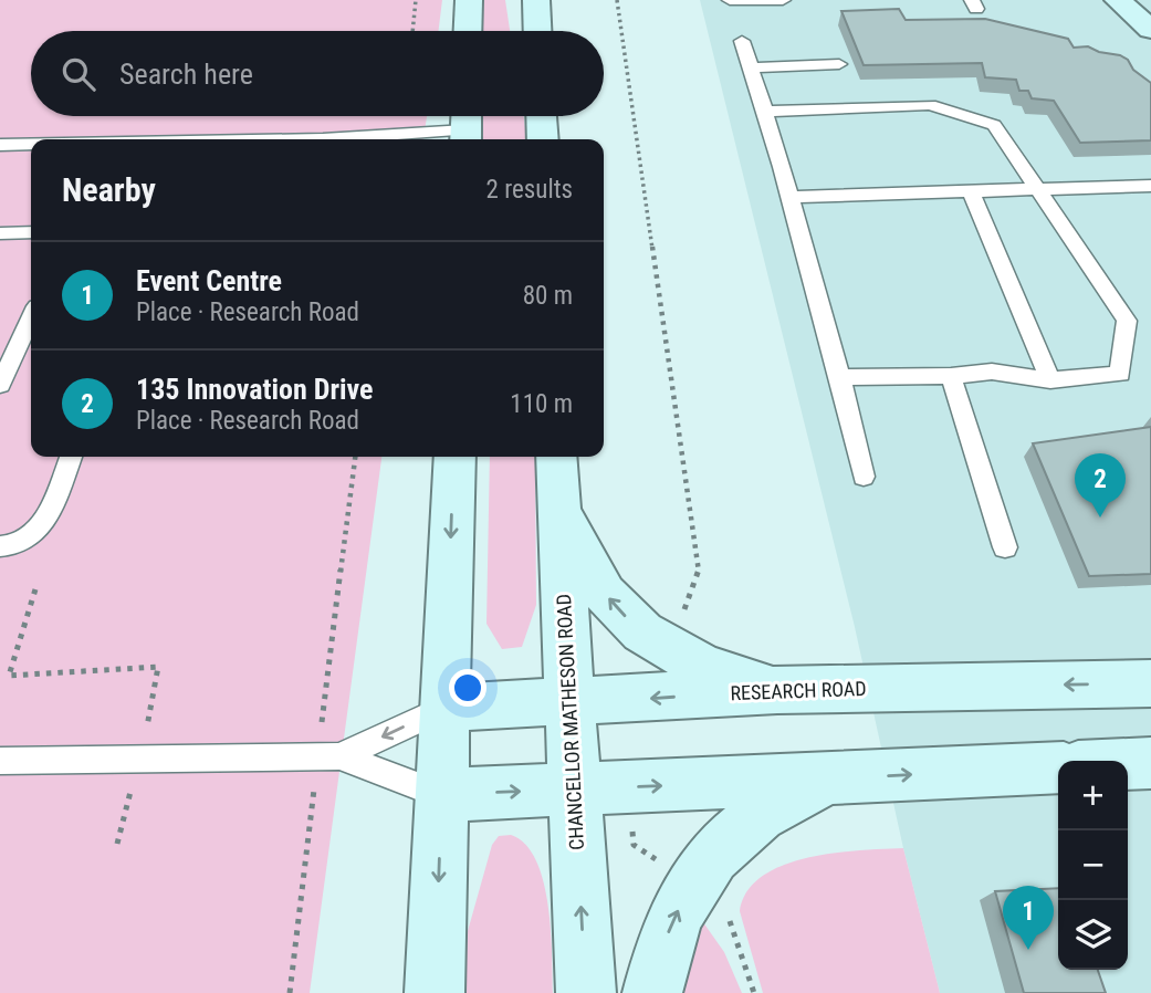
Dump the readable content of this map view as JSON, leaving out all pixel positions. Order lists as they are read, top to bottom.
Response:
{
  "streets": {
    "main road": ["RESEARCH ROAD", "CHANCELLOR MATHESON ROAD"]
  },
  "crossings": [
    ["RESEARCH ROAD", "CHANCELLOR MATHESON ROAD"]
  ],
  "page": {
    "search": "Search here",
    "heading": ["Nearby", "2 results"],
    "list": [
      {
        "mark": "1",
        "name": "Event Centre",
        "note": "Place · Research Road",
        "value": "80 m"
      },
      {
        "mark": "2",
        "name": "135 Innovation Drive",
        "note": "Place · Research Road",
        "value": "110 m"
      }
    ],
    "pins": ["2", "1"],
    "map_buttons": ["+", "−"]
  }
}
